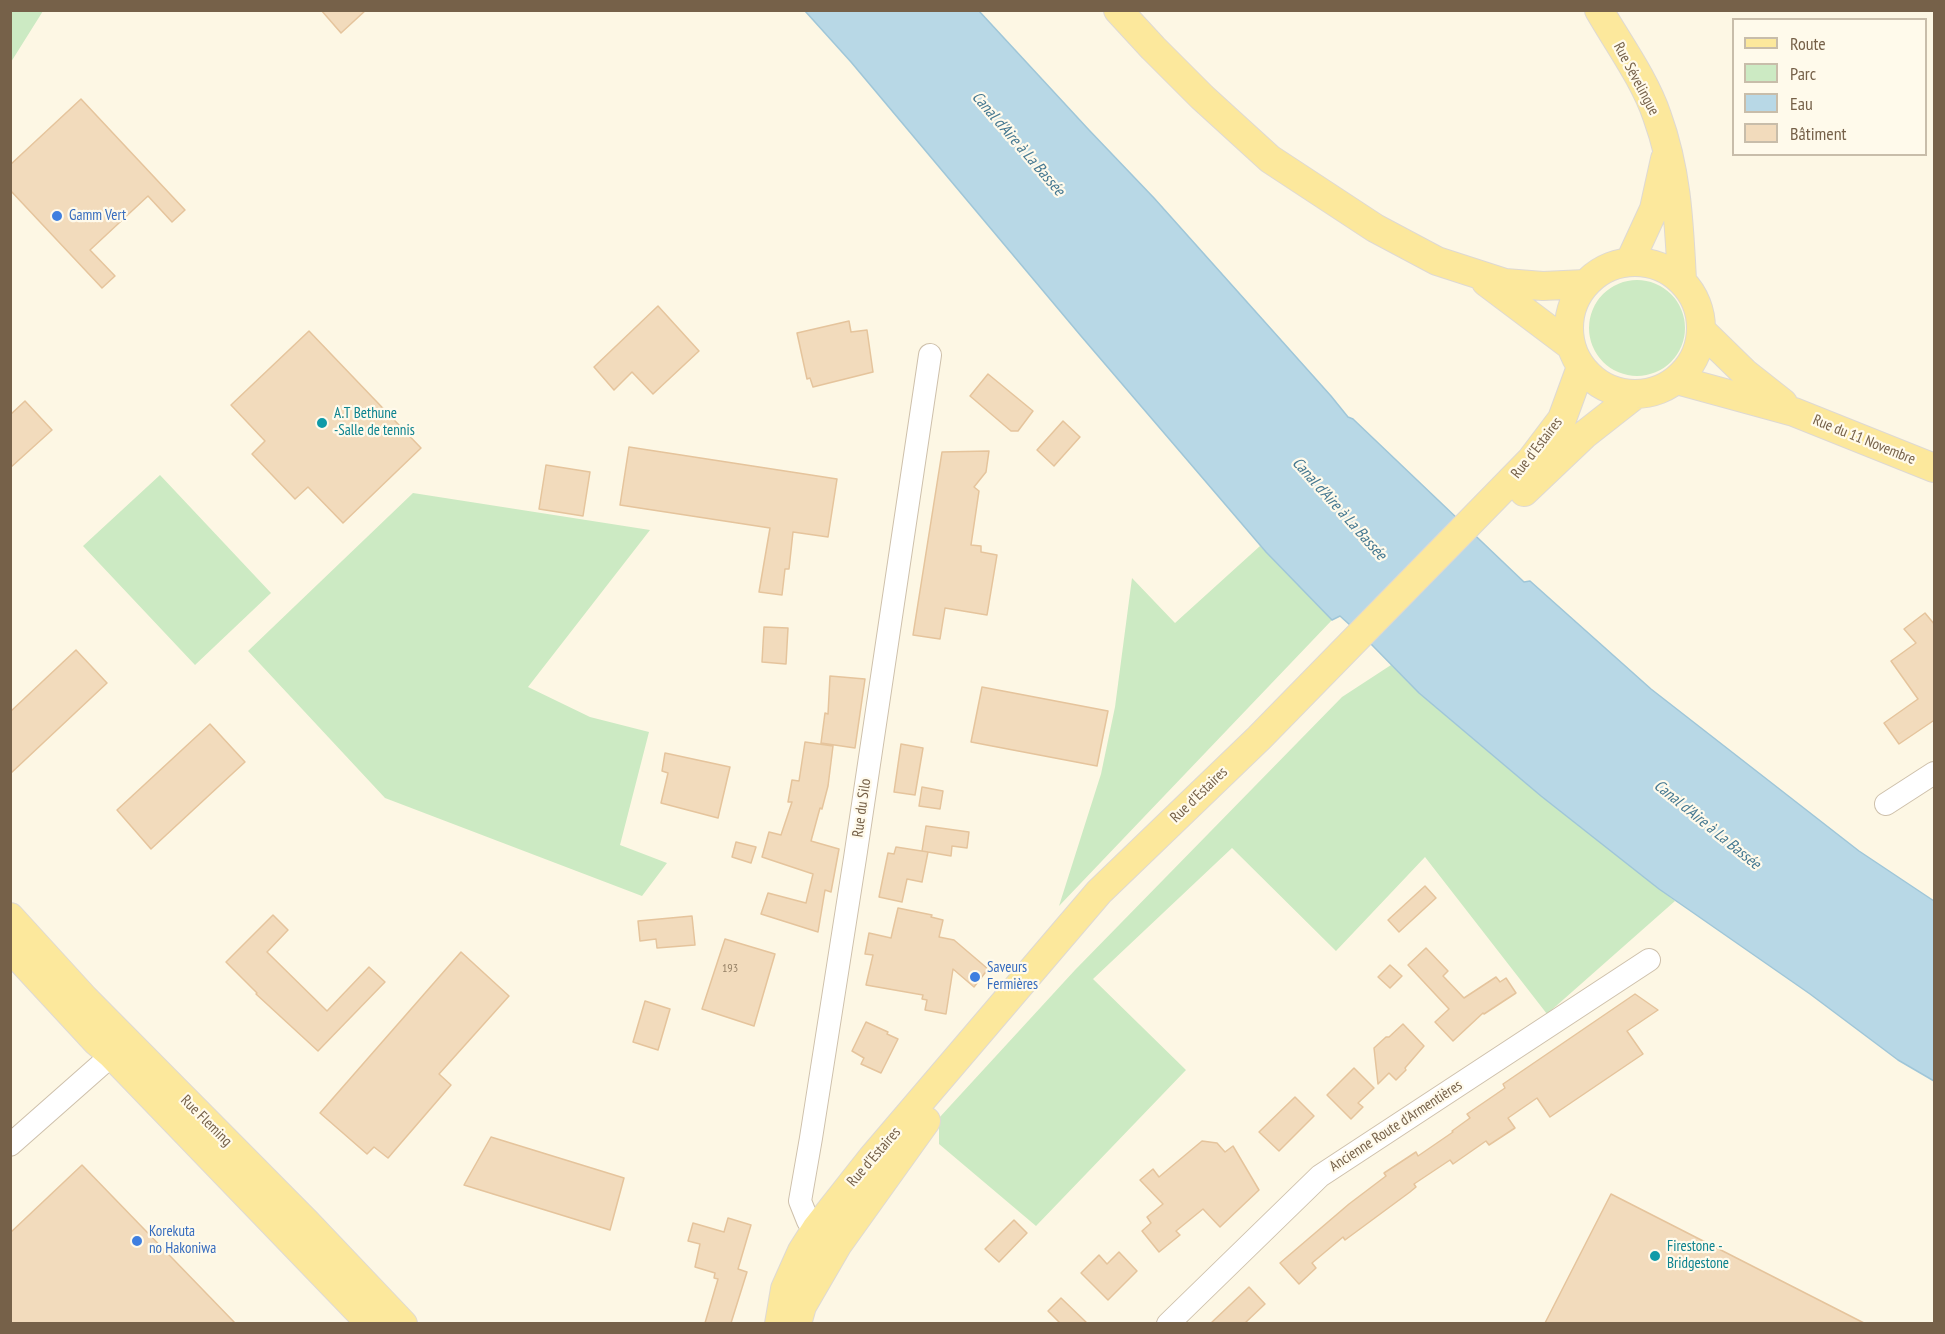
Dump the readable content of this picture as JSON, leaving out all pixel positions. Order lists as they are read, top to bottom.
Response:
{
  "streets": {
    "main road": [
      "Rue Sévelingue",
      "Rue du 11 Novembre",
      "Rue d'Estaires",
      "Rue Fleming"
    ],
    "street": ["Rue du Silo", "Ancienne Route d'Armentières"]
  },
  "crossings": [
    ["Rue Sévelingue", "Rue du 11 Novembre"],
    ["Rue Sévelingue", "Rue d'Estaires"],
    ["Rue du 11 Novembre", "Rue d'Estaires"]
  ],
  "water": ["Canal d'Aire à La Bassée"],
  "places": [
    "Gamm Vert",
    "A.T Bethune -Salle de tennis",
    "Saveurs Fermières",
    "Korekuta no Hakoniwa",
    "Firestone - Bridgestone"
  ],
  "house_numbers": ["193"],
  "legend": [
    "Route",
    "Parc",
    "Eau",
    "Bâtiment"
  ]
}
